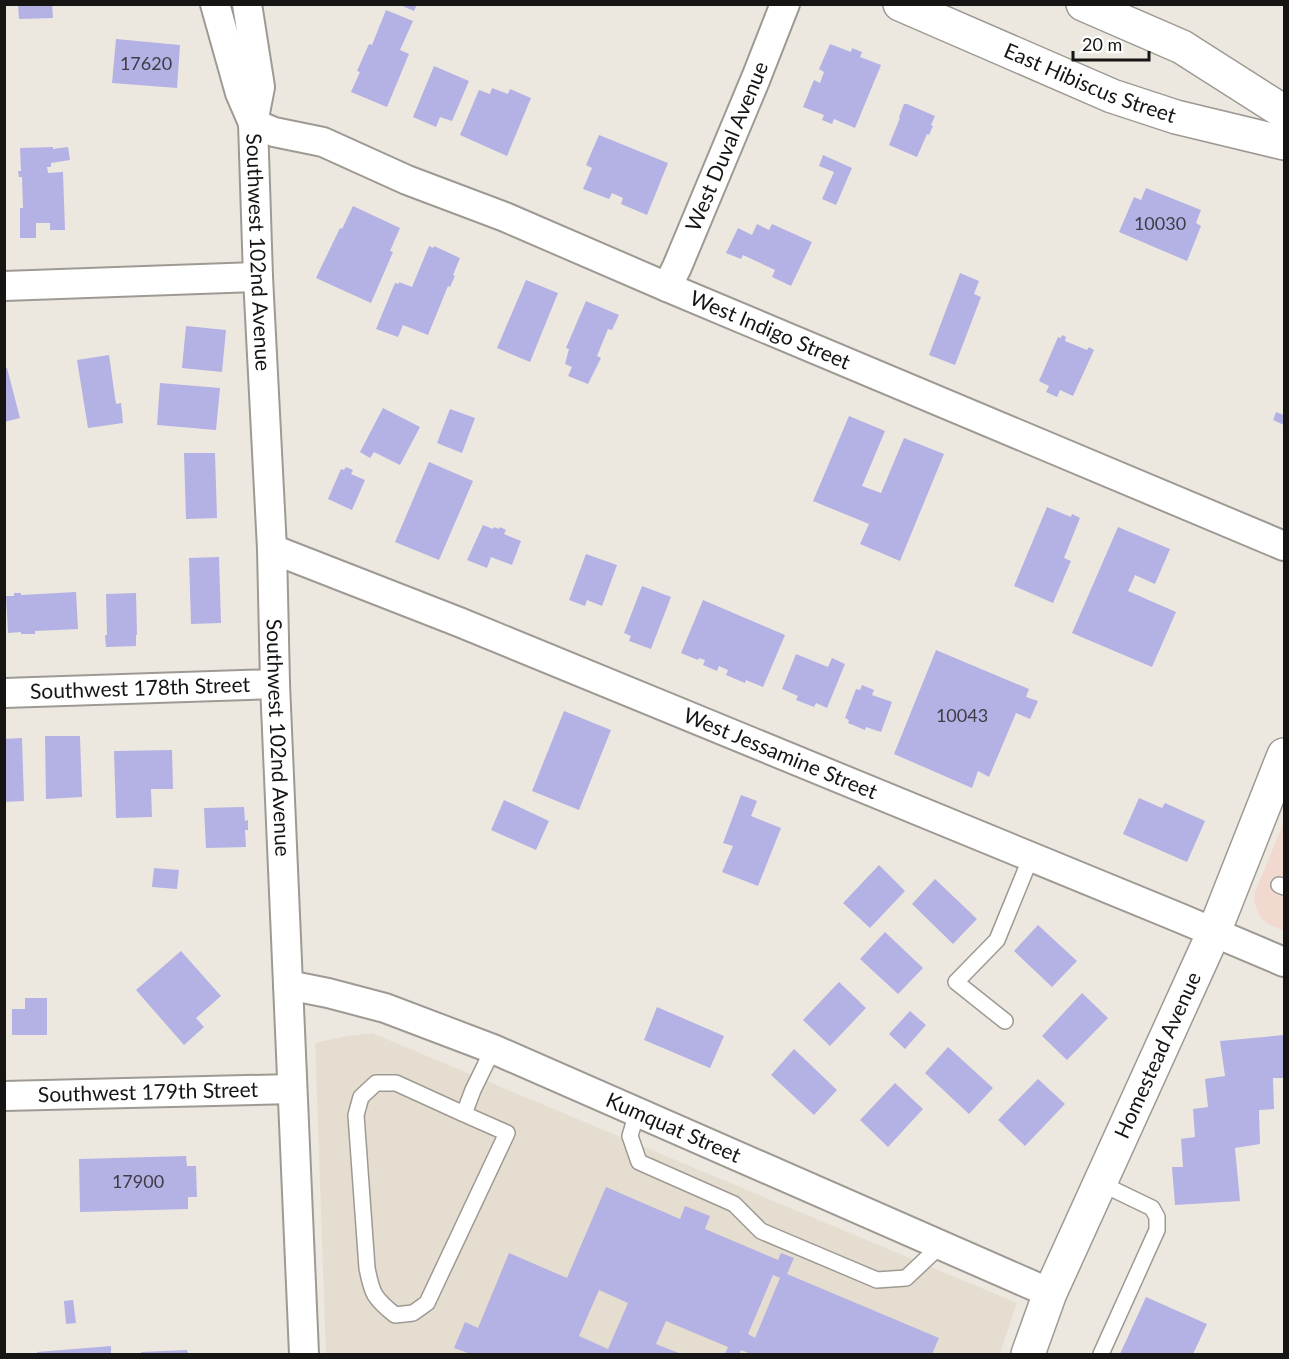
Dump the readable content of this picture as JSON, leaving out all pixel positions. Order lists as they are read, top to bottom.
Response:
{
  "streets": {
    "street": [
      "East Hibiscus Street",
      "West Duval Avenue",
      "Southwest 102nd Avenue",
      "West Indigo Street",
      "Southwest 178th Street",
      "West Jessamine Street",
      "Homestead Avenue",
      "Southwest 179th Street",
      "Kumquat Street"
    ]
  },
  "crossings": [
    ["West Duval Avenue", "West Indigo Street"],
    ["Southwest 102nd Avenue", "West Indigo Street"],
    ["Southwest 102nd Avenue", "Southwest 178th Street"],
    ["Southwest 102nd Avenue", "West Jessamine Street"],
    ["Southwest 102nd Avenue", "Southwest 179th Street"],
    ["Southwest 102nd Avenue", "Kumquat Street"],
    ["West Jessamine Street", "Homestead Avenue"],
    ["Homestead Avenue", "Kumquat Street"]
  ],
  "house_numbers": [
    "17620",
    "10030",
    "10043",
    "17900"
  ],
  "scale_bar": "20 m"
}
